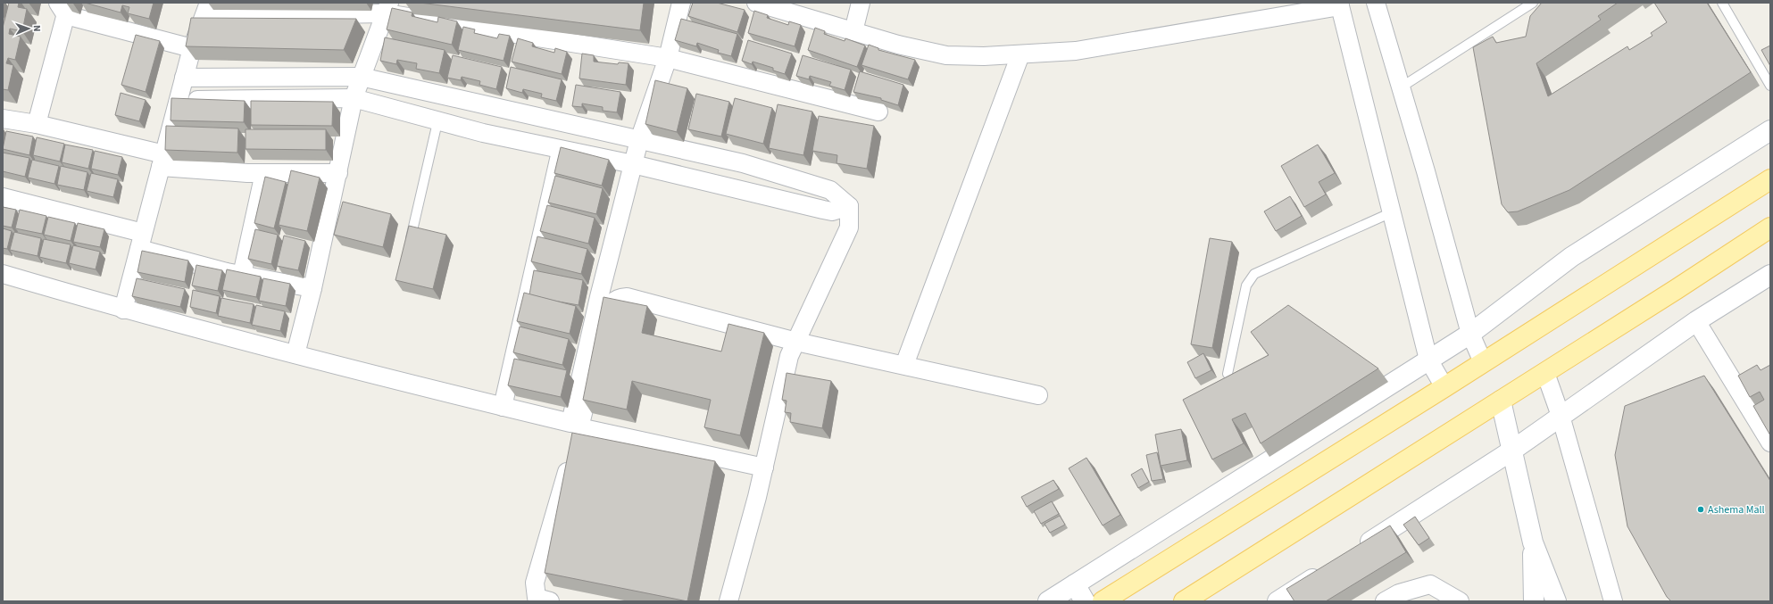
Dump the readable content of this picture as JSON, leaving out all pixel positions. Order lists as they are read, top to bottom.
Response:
{
  "places": ["Ashema Mall"],
  "north": "right"
}
